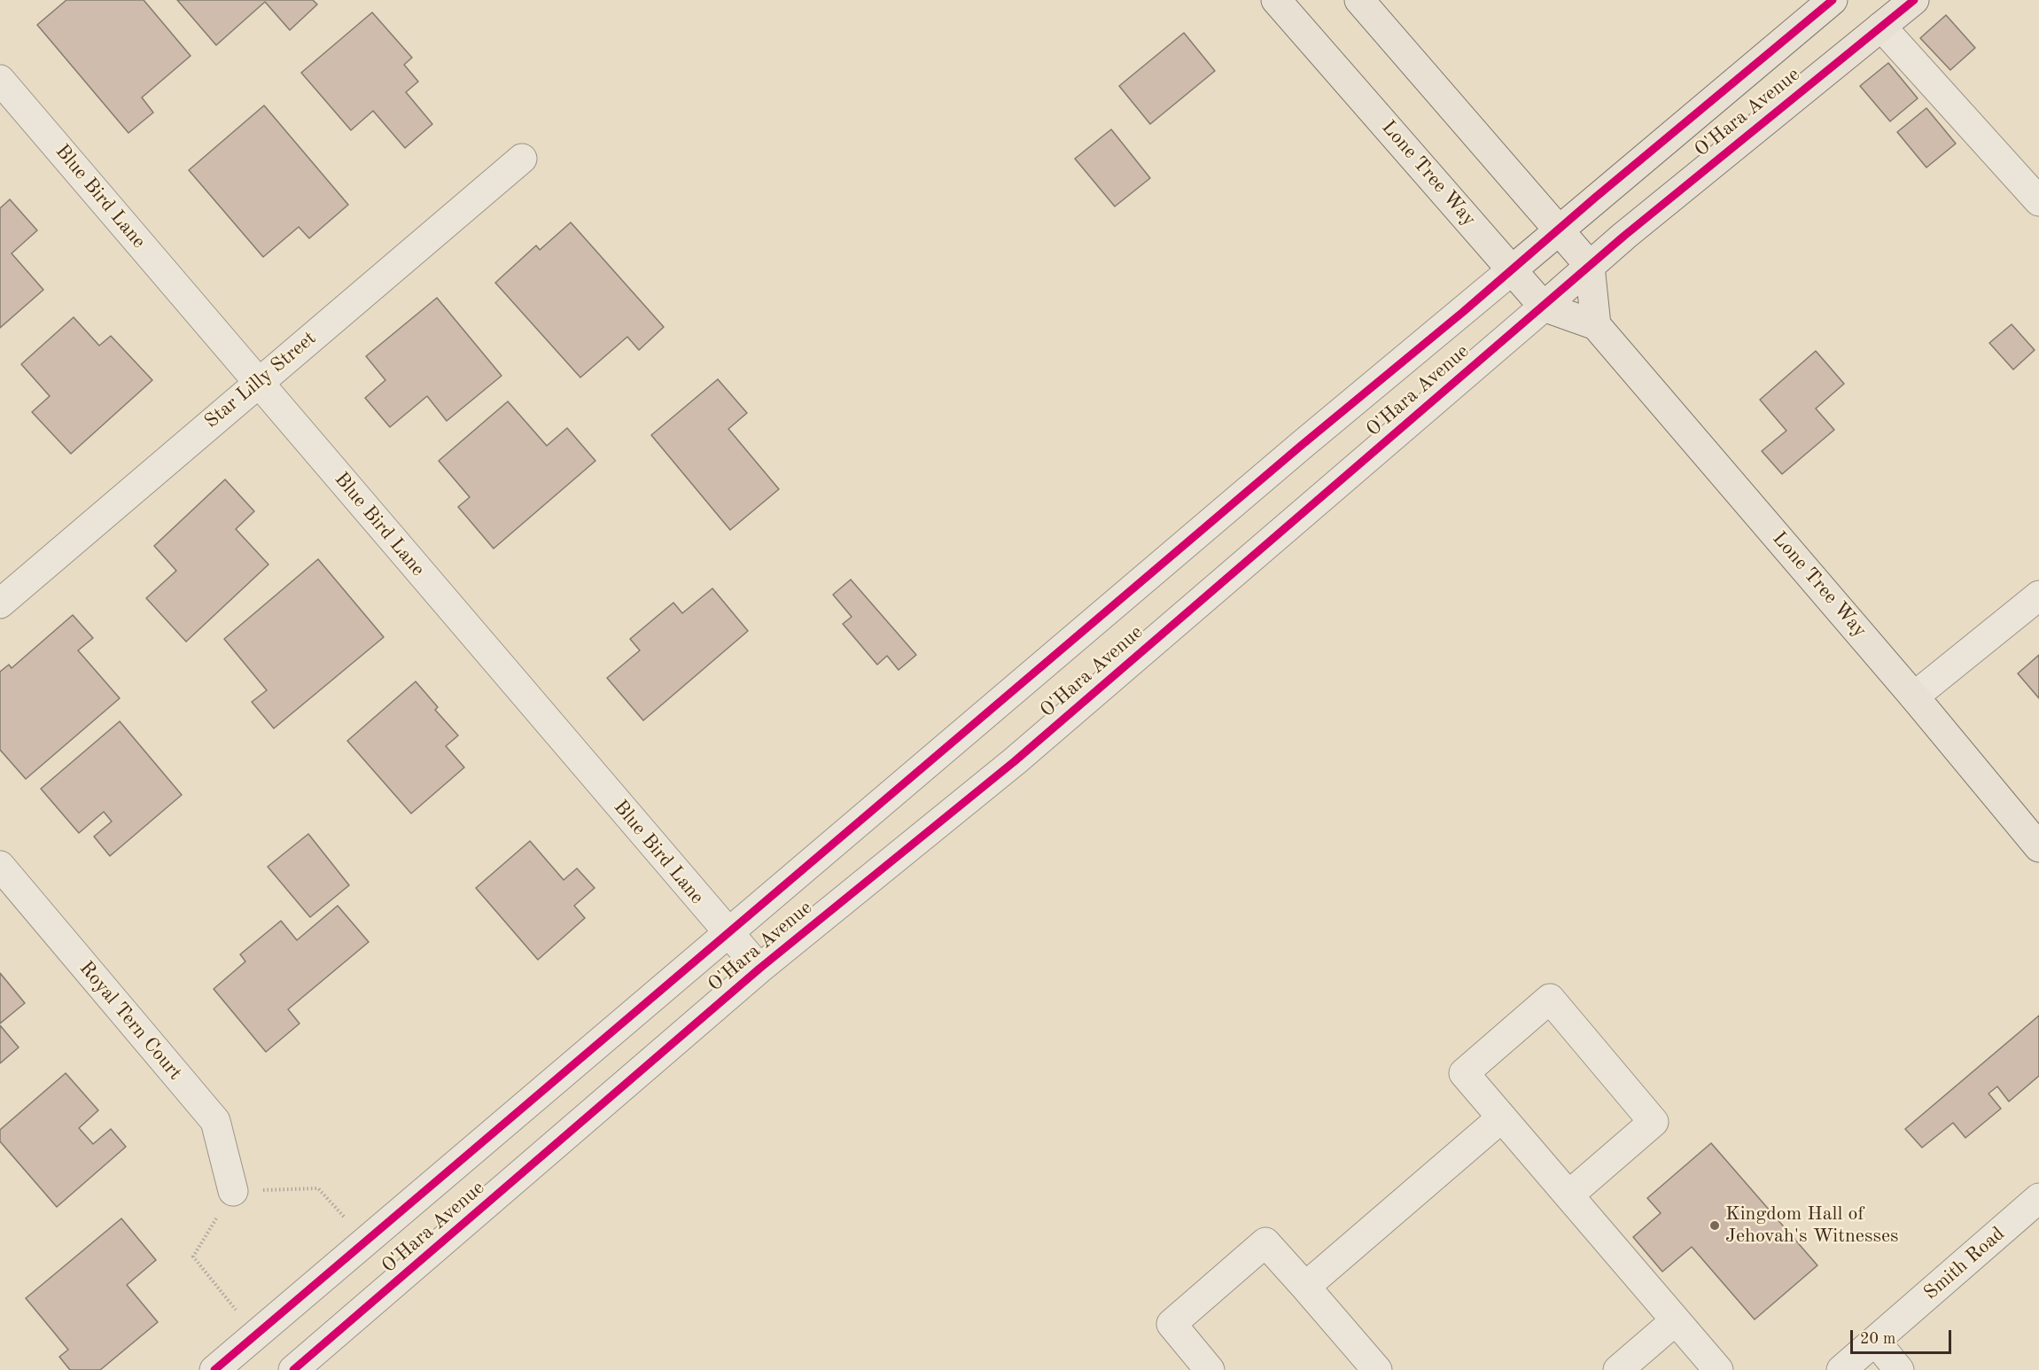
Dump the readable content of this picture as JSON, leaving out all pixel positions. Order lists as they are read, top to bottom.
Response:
{
  "streets": {
    "main road": ["O'Hara Avenue", "Lone Tree Way"],
    "street": [
      "Blue Bird Lane",
      "Star Lilly Street",
      "Royal Tern Court",
      "Smith Road"
    ]
  },
  "crossings": [
    ["O'Hara Avenue", "Lone Tree Way"],
    ["O'Hara Avenue", "Blue Bird Lane"],
    ["Blue Bird Lane", "Star Lilly Street"]
  ],
  "places": ["Kingdom Hall of Jehovah's Witnesses"],
  "scale_bar": "20 m"
}
